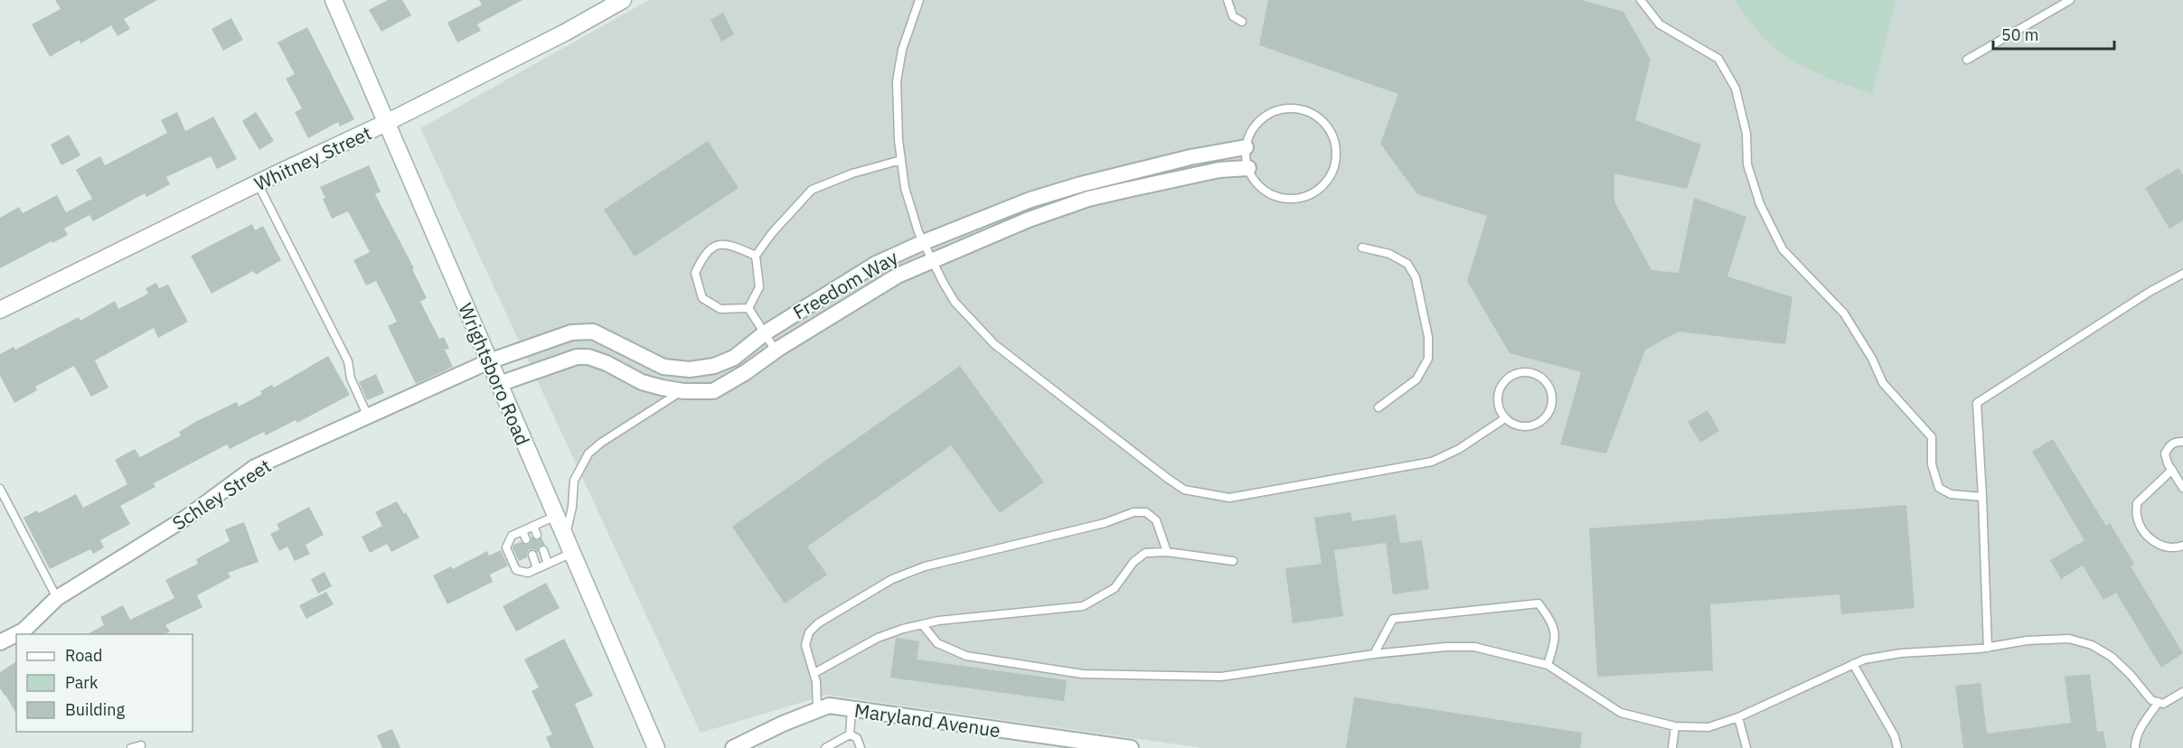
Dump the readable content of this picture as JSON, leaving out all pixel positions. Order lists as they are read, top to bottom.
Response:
{
  "streets": {
    "main road": ["Whitney Street", "Wrightsboro Road"],
    "street": ["Freedom Way", "Schley Street", "Maryland Avenue"]
  },
  "crossings": [
    ["Whitney Street", "Wrightsboro Road"],
    ["Freedom Way", "Wrightsboro Road"],
    ["Freedom Way", "Schley Street"],
    ["Wrightsboro Road", "Schley Street"]
  ],
  "legend": ["Road", "Park", "Building"],
  "scale_bar": "50 m"
}
